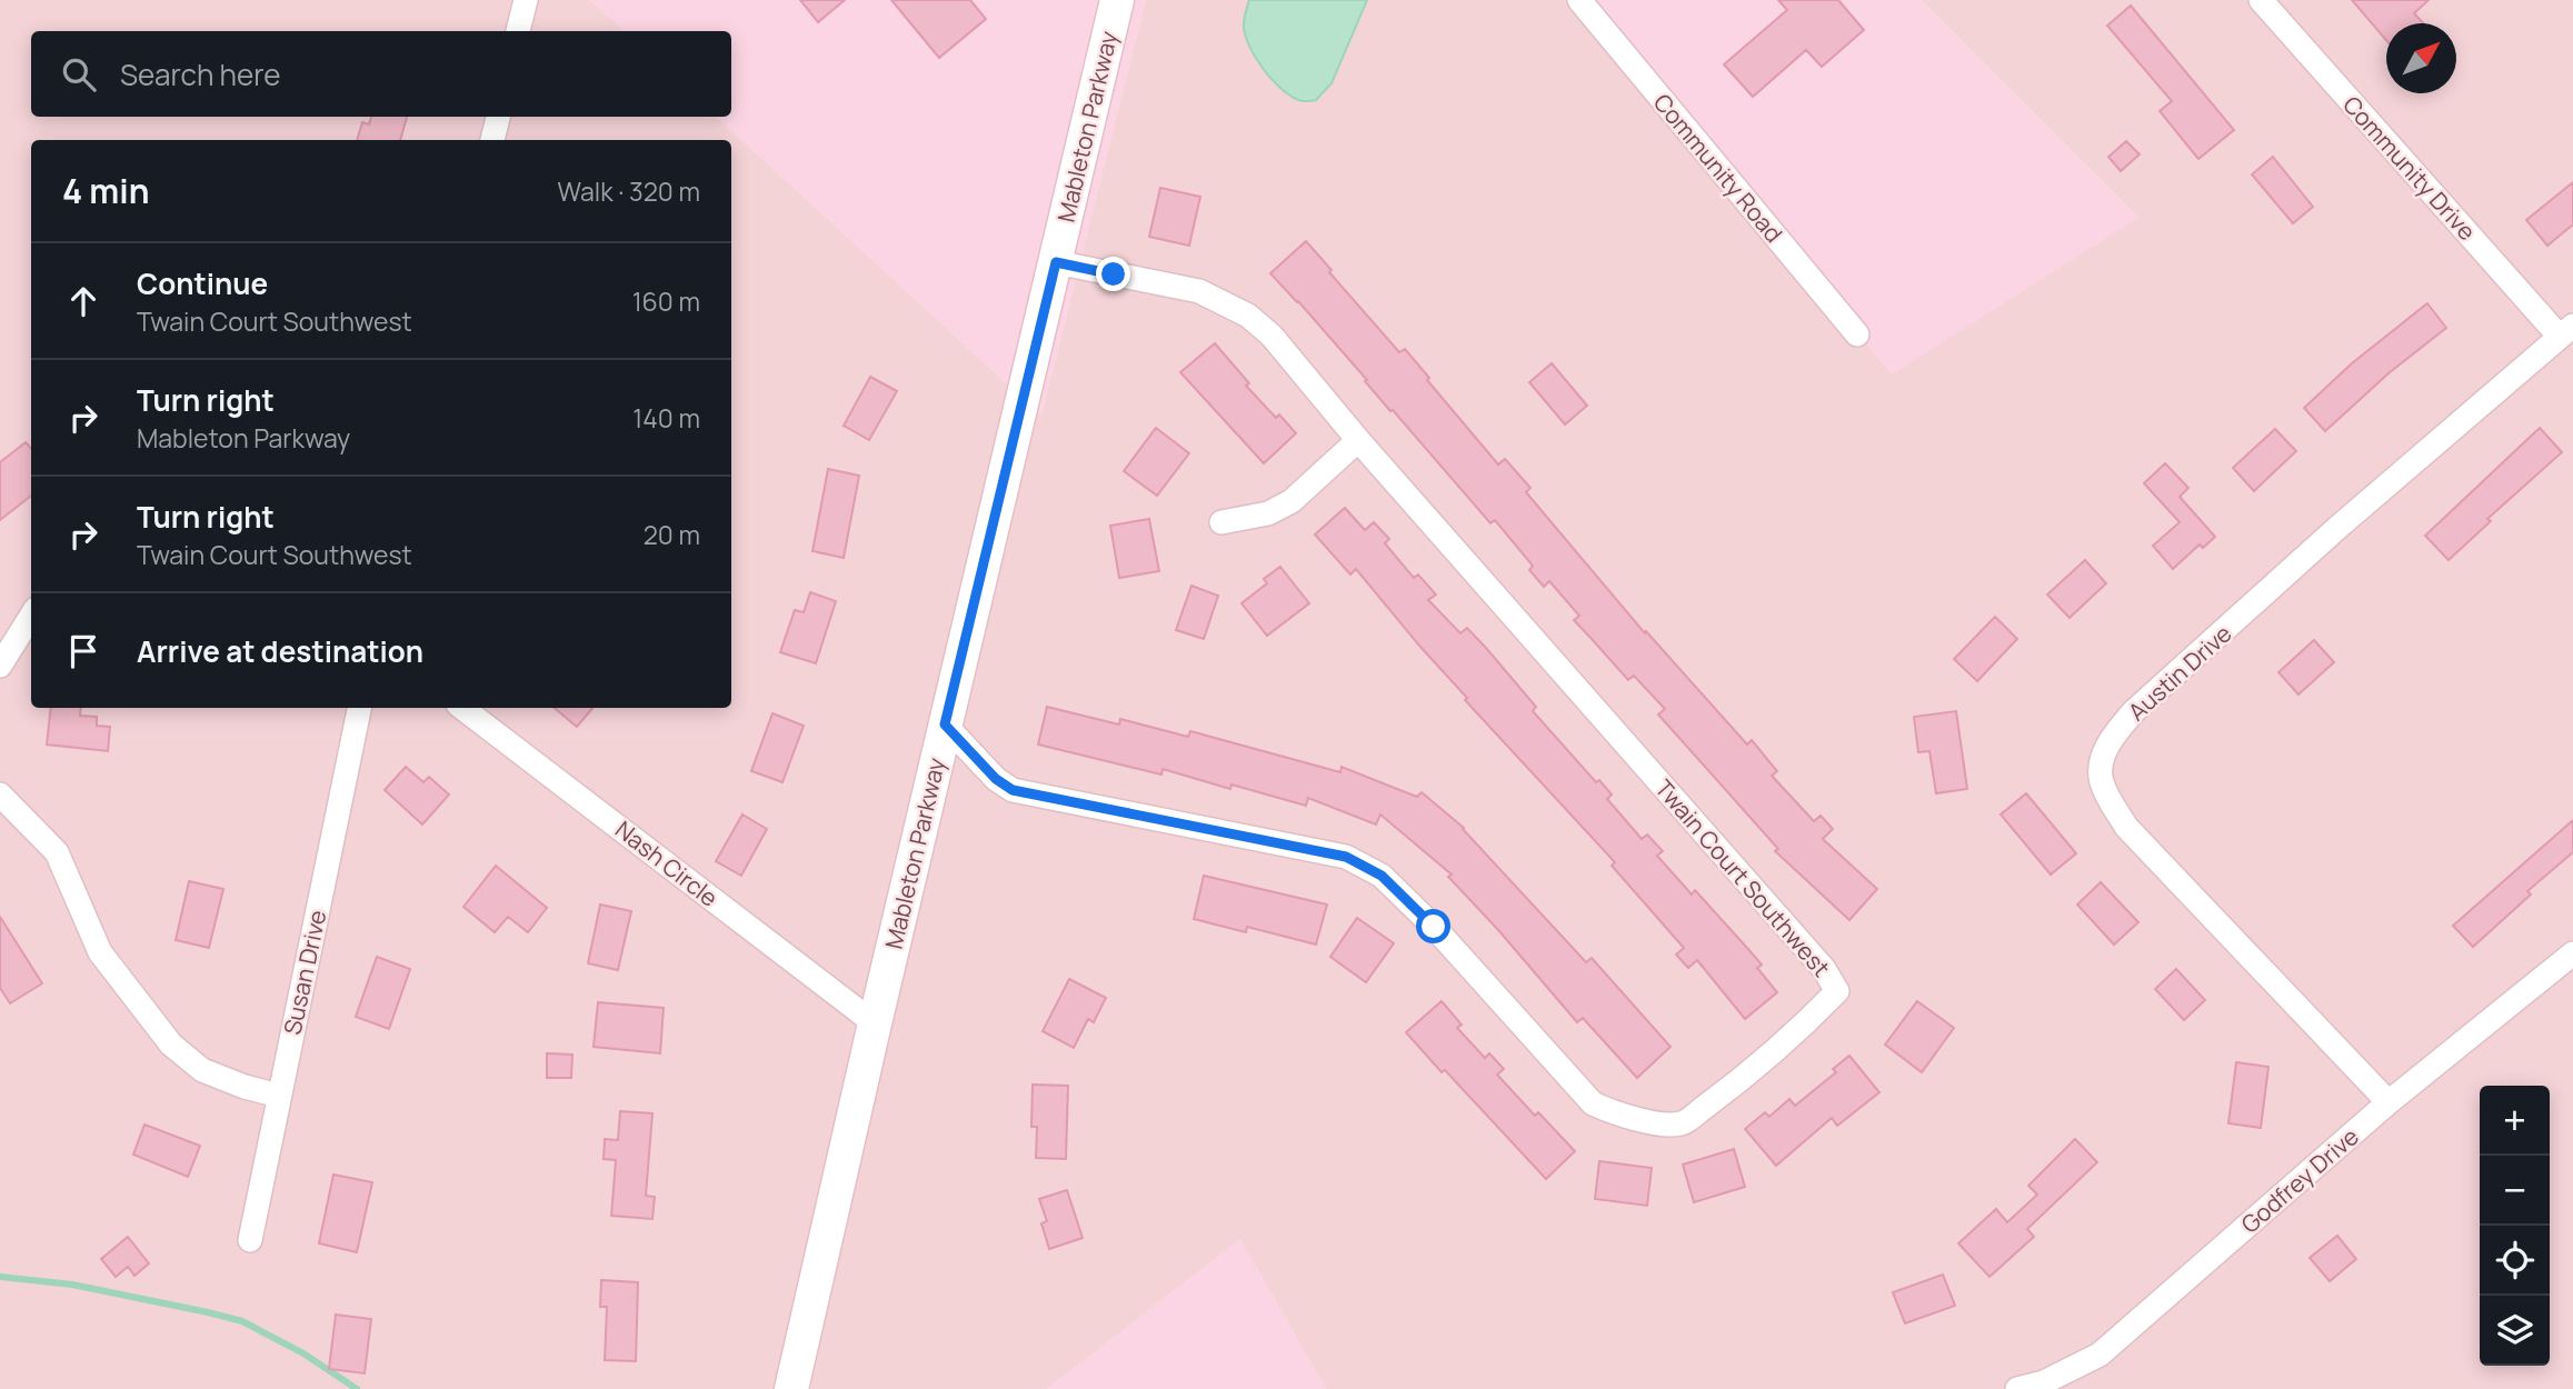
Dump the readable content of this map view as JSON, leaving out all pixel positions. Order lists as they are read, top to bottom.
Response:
{
  "streets": {
    "main road": ["Mableton Parkway"],
    "street": [
      "Community Road",
      "Community Drive",
      "Austin Drive",
      "Nash Circle",
      "Twain Court Southwest",
      "Susan Drive",
      "Godfrey Drive"
    ]
  },
  "crossings": [
    ["Mableton Parkway", "Nash Circle"],
    ["Mableton Parkway", "Twain Court Southwest"],
    ["Community Drive", "Austin Drive"],
    ["Austin Drive", "Godfrey Drive"]
  ],
  "north": "top right",
  "page": {
    "search": "Search here",
    "heading": ["4 min", "Walk · 320 m"],
    "list": [
      ["Continue", "Twain Court Southwest", "160 m"],
      ["Turn right", "Mableton Parkway", "140 m"],
      ["Turn right", "Twain Court Southwest", "20 m"],
      "Arrive at destination"
    ],
    "map_buttons": ["+", "−"]
  }
}
